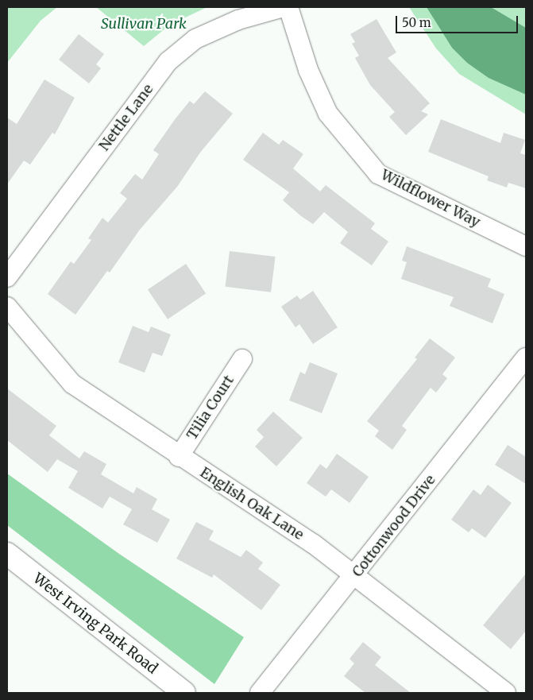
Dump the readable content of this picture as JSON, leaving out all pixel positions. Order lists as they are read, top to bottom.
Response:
{
  "streets": {
    "main road": ["West Irving Park Road"],
    "street": [
      "Nettle Lane",
      "Wildflower Way",
      "Tilia Court",
      "English Oak Lane",
      "Cottonwood Drive"
    ]
  },
  "crossings": [
    ["Tilia Court", "English Oak Lane"],
    ["English Oak Lane", "Cottonwood Drive"]
  ],
  "parks": ["Sullivan Park"],
  "scale_bar": "50 m"
}
